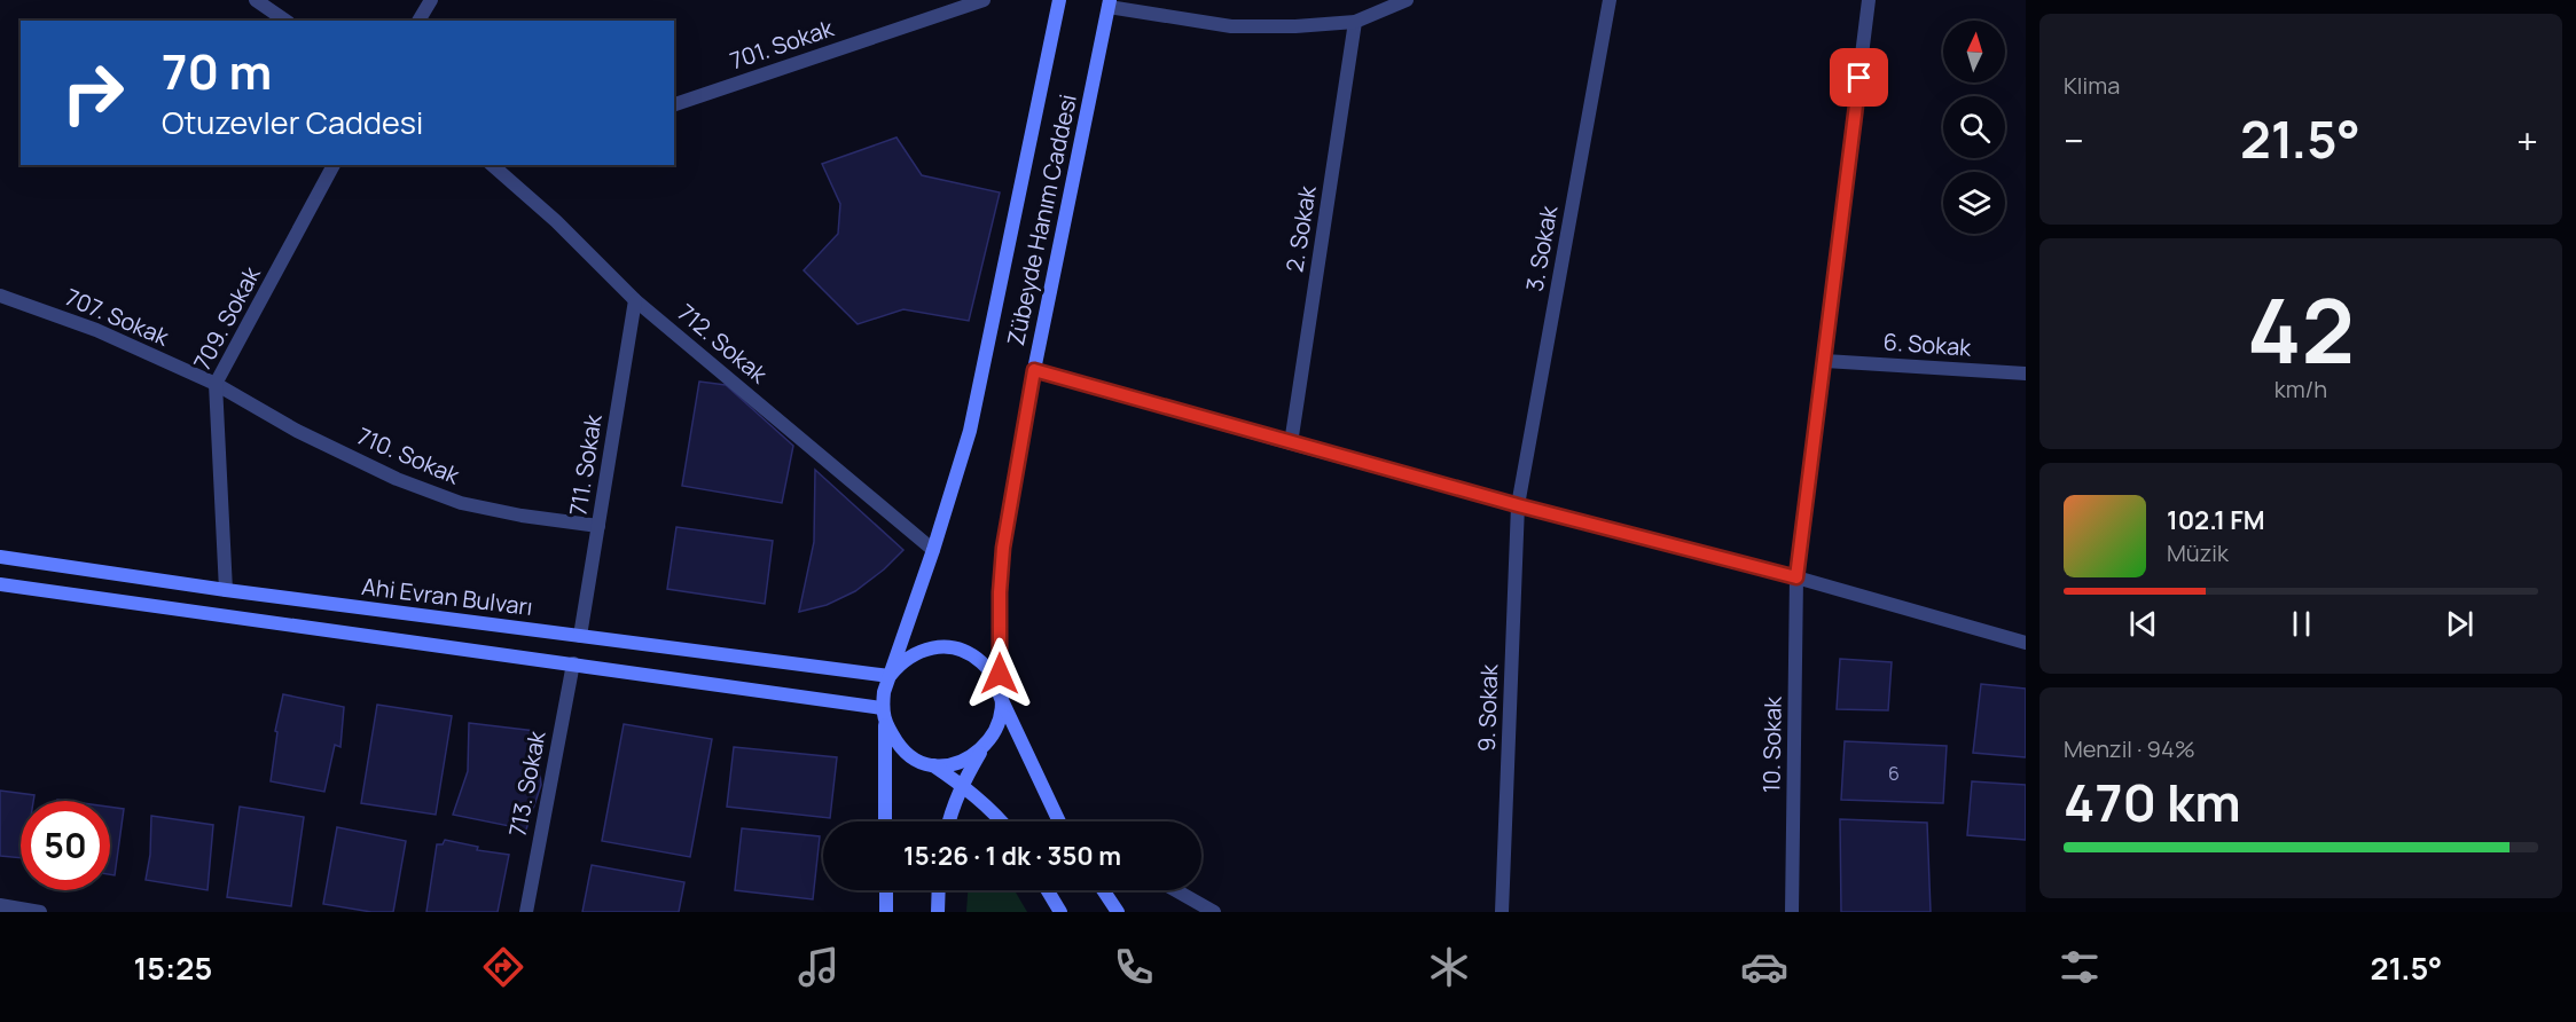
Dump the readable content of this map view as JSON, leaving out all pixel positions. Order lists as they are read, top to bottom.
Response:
{
  "streets": {
    "main road": ["Zübeyde Hanım Caddesi", "Ahi Evran Bulvarı"],
    "street": [
      "701. Sokak",
      "2. Sokak",
      "3. Sokak",
      "707. Sokak",
      "709. Sokak",
      "712. Sokak",
      "6. Sokak",
      "710. Sokak",
      "711. Sokak",
      "9. Sokak",
      "10. Sokak",
      "713. Sokak"
    ]
  },
  "crossings": [
    ["Zübeyde Hanım Caddesi", "712. Sokak"],
    ["Zübeyde Hanım Caddesi", "Ahi Evran Bulvarı"],
    ["3. Sokak", "9. Sokak"],
    ["707. Sokak", "709. Sokak"],
    ["707. Sokak", "710. Sokak"],
    ["709. Sokak", "710. Sokak"],
    ["709. Sokak", "Ahi Evran Bulvarı"],
    ["712. Sokak", "711. Sokak"],
    ["6. Sokak", "10. Sokak"],
    ["710. Sokak", "711. Sokak"],
    ["711. Sokak", "Ahi Evran Bulvarı"]
  ],
  "house_numbers": ["6"],
  "north": "top",
  "page": {
    "tile": [
      "Klima",
      ["42", "km/h"],
      ["Menzil · 94%", "470 km"]
    ],
    "turn": ["70 m", "Otuzevler Caddesi"],
    "heat": ["−", "21.5°", "+"],
    "song": ["102.1 FM", "Müzik"],
    "limit": "50",
    "trip": "15:26 · 1 dk · 350 m",
    "tabs": ["15:25", "21.5°"]
  }
}
